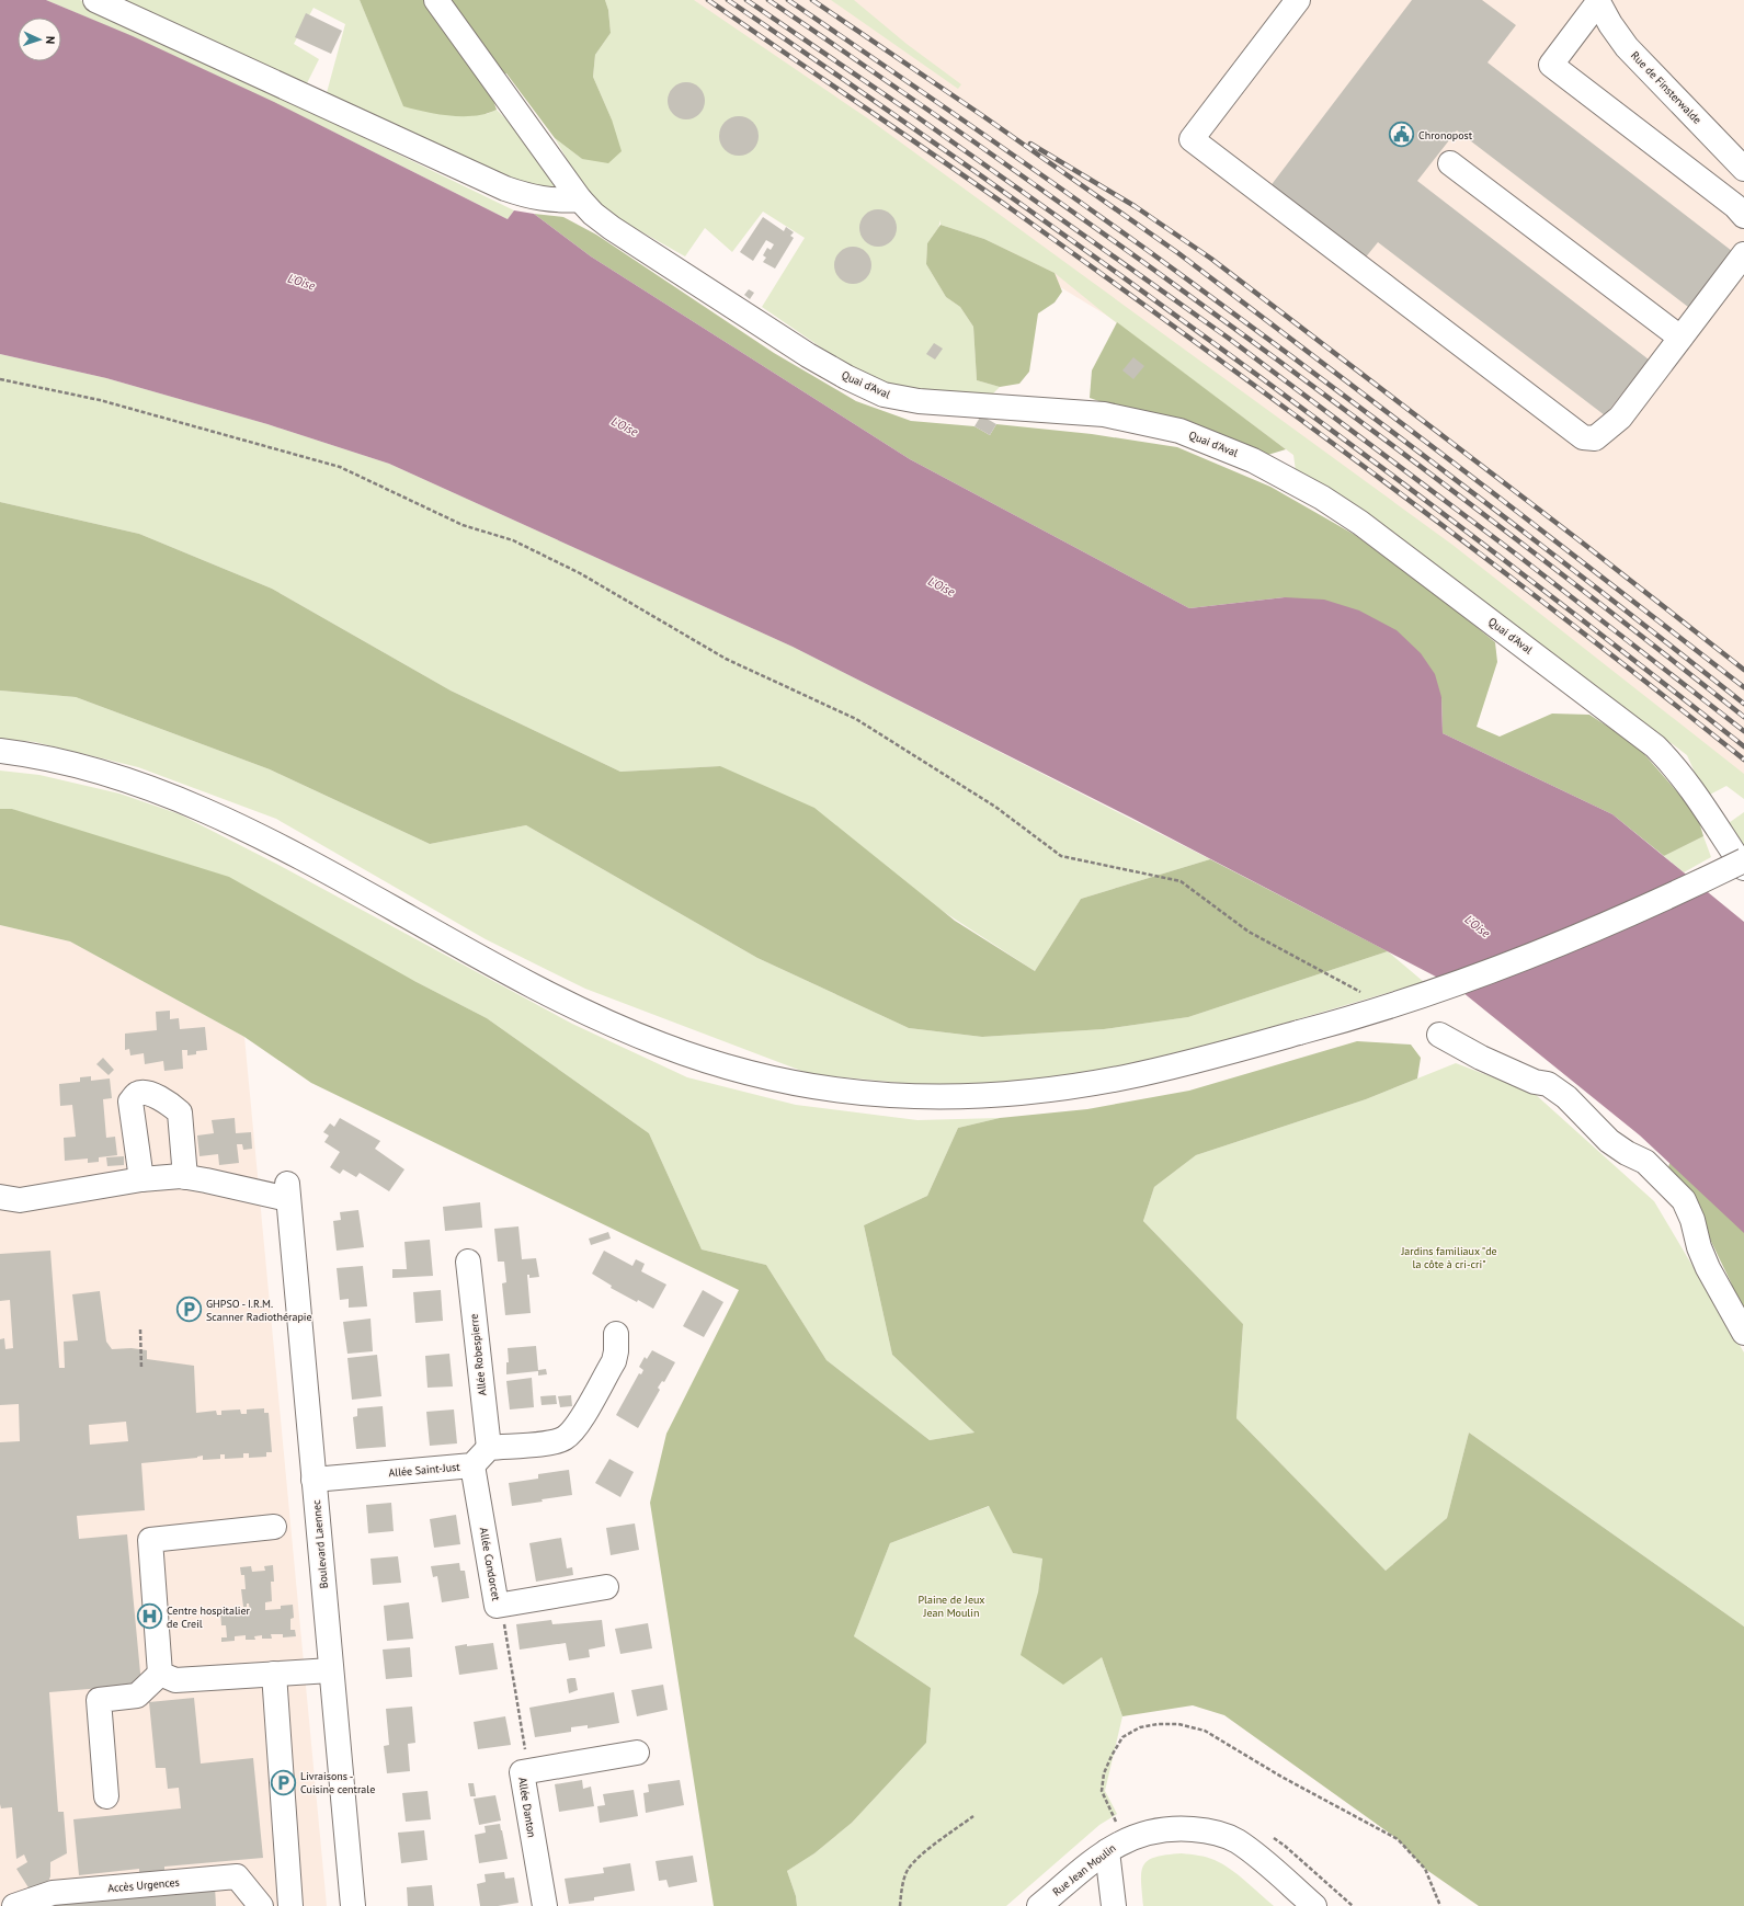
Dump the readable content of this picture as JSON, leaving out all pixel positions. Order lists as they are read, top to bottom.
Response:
{
  "streets": {
    "street": [
      "Rue de Finsterwalde",
      "Quai d'Aval",
      "Allée Robespierre",
      "Allée Saint-Just",
      "Boulevard Laennec",
      "Allée Condorcet",
      "Allée Danton",
      "Rue Jean Moulin",
      "Accès Urgences"
    ]
  },
  "crossings": [
    ["Allée Robespierre", "Allée Saint-Just"],
    ["Allée Saint-Just", "Boulevard Laennec"],
    ["Allée Saint-Just", "Allée Condorcet"]
  ],
  "water": ["L'Oise"],
  "parks": ["Jardins familiaux \"de la côte à cri-cri\"", "Plaine de Jeux Jean Moulin"],
  "places": {
    "public building": ["Chronopost"],
    "parking": ["GHPSO - I.R.M. Scanner Radiothérapie", "Livraisons - Cuisine centrale"],
    "hospital": ["Centre hospitalier de Creil"]
  },
  "north": "right"
}
